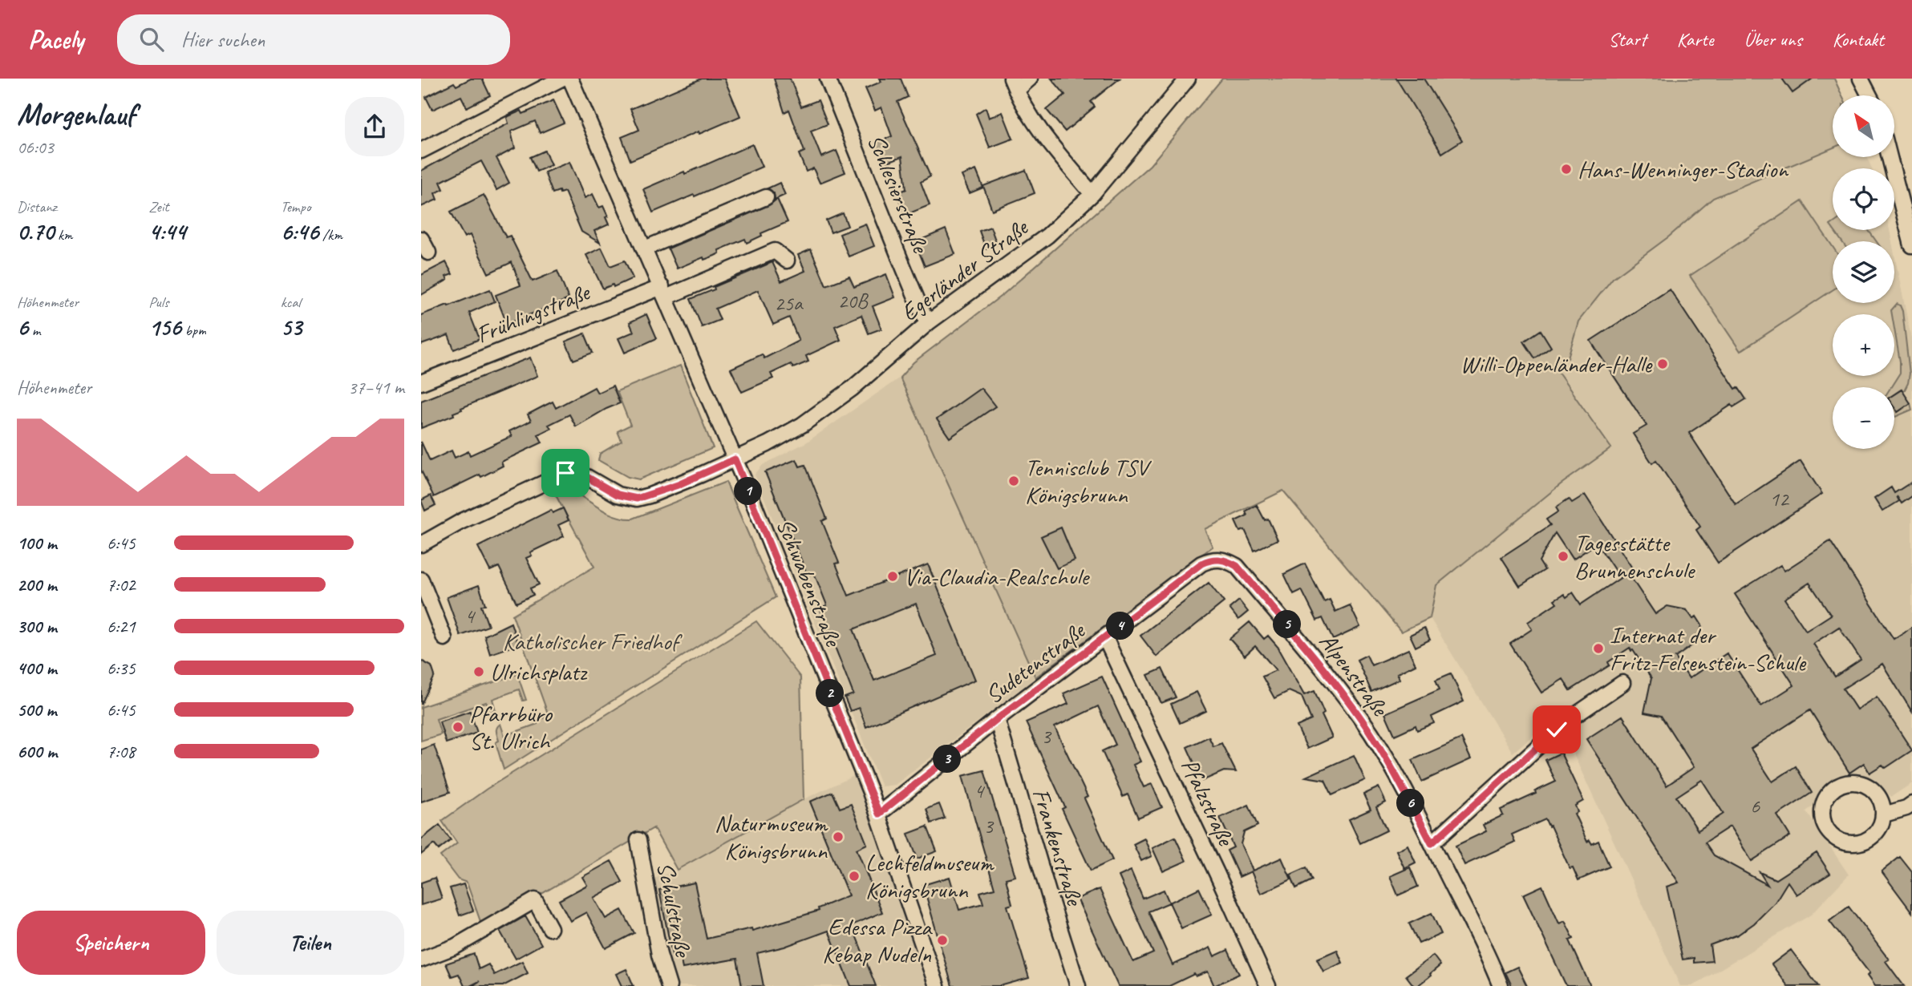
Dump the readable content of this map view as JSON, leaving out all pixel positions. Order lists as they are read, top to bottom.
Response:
{
  "streets": {
    "street": [
      "Schlesierstraße",
      "Egerländer Straße",
      "Frühlingstraße",
      "Schwabenstraße",
      "Sudetenstraße",
      "Alpenstraße",
      "Pfalzstraße",
      "Frankenstraße",
      "Schulstraße"
    ]
  },
  "crossings": [
    ["Schlesierstraße", "Egerländer Straße"],
    ["Egerländer Straße", "Schwabenstraße"],
    ["Frühlingstraße", "Schwabenstraße"],
    ["Schwabenstraße", "Sudetenstraße"],
    ["Sudetenstraße", "Alpenstraße"],
    ["Sudetenstraße", "Pfalzstraße"],
    ["Sudetenstraße", "Frankenstraße"]
  ],
  "parks": ["Katholischer Friedhof"],
  "places": [
    "Hans-Wenninger-Stadion",
    "Willi-Oppenländer-Halle",
    "Tennisclub TSV Königsbrunn",
    "Tagesstätte Brunnenschule",
    "Via-Claudia-Realschule",
    "Internat der Fritz-Felsenstein-Schule",
    "Ulrichsplatz",
    "Pfarrbüro St. Ulrich",
    "Naturmuseum Königsbrunn",
    "Lechfeldmuseum Königsbrunn",
    "Edessa Pizza Kebap Nudeln"
  ],
  "house_numbers": [
    "20B",
    "25a",
    "12",
    "4",
    "3",
    "4",
    "6",
    "3"
  ],
  "north": "top left",
  "page": {
    "header": "Pacely",
    "search": "Hier suchen",
    "nav": [
      "Start",
      "Karte",
      "Über uns",
      "Kontakt"
    ],
    "heading": ["Morgenlauf", "06:03"],
    "map_buttons": ["+", "−"],
    "stats": [
      ["Distanz", "0.70 km"],
      ["Zeit", "4:44"],
      ["Tempo", "6:46 /km"],
      ["Höhenmeter", "6 m"],
      ["Puls", "156 bpm"],
      ["kcal", "53"]
    ],
    "chart": ["Höhenmeter", "37–41 m"],
    "pins": [
      "1",
      "5",
      "4",
      "2",
      "3",
      "6"
    ],
    "list": [
      {
        "name": "100 m",
        "note": "6:45"
      },
      {
        "name": "200 m",
        "note": "7:02"
      },
      {
        "name": "300 m",
        "note": "6:21"
      },
      {
        "name": "400 m",
        "note": "6:35"
      },
      {
        "name": "500 m",
        "note": "6:45"
      },
      {
        "name": "600 m",
        "note": "7:08"
      }
    ],
    "buttons": ["Speichern", "Teilen"]
  }
}
